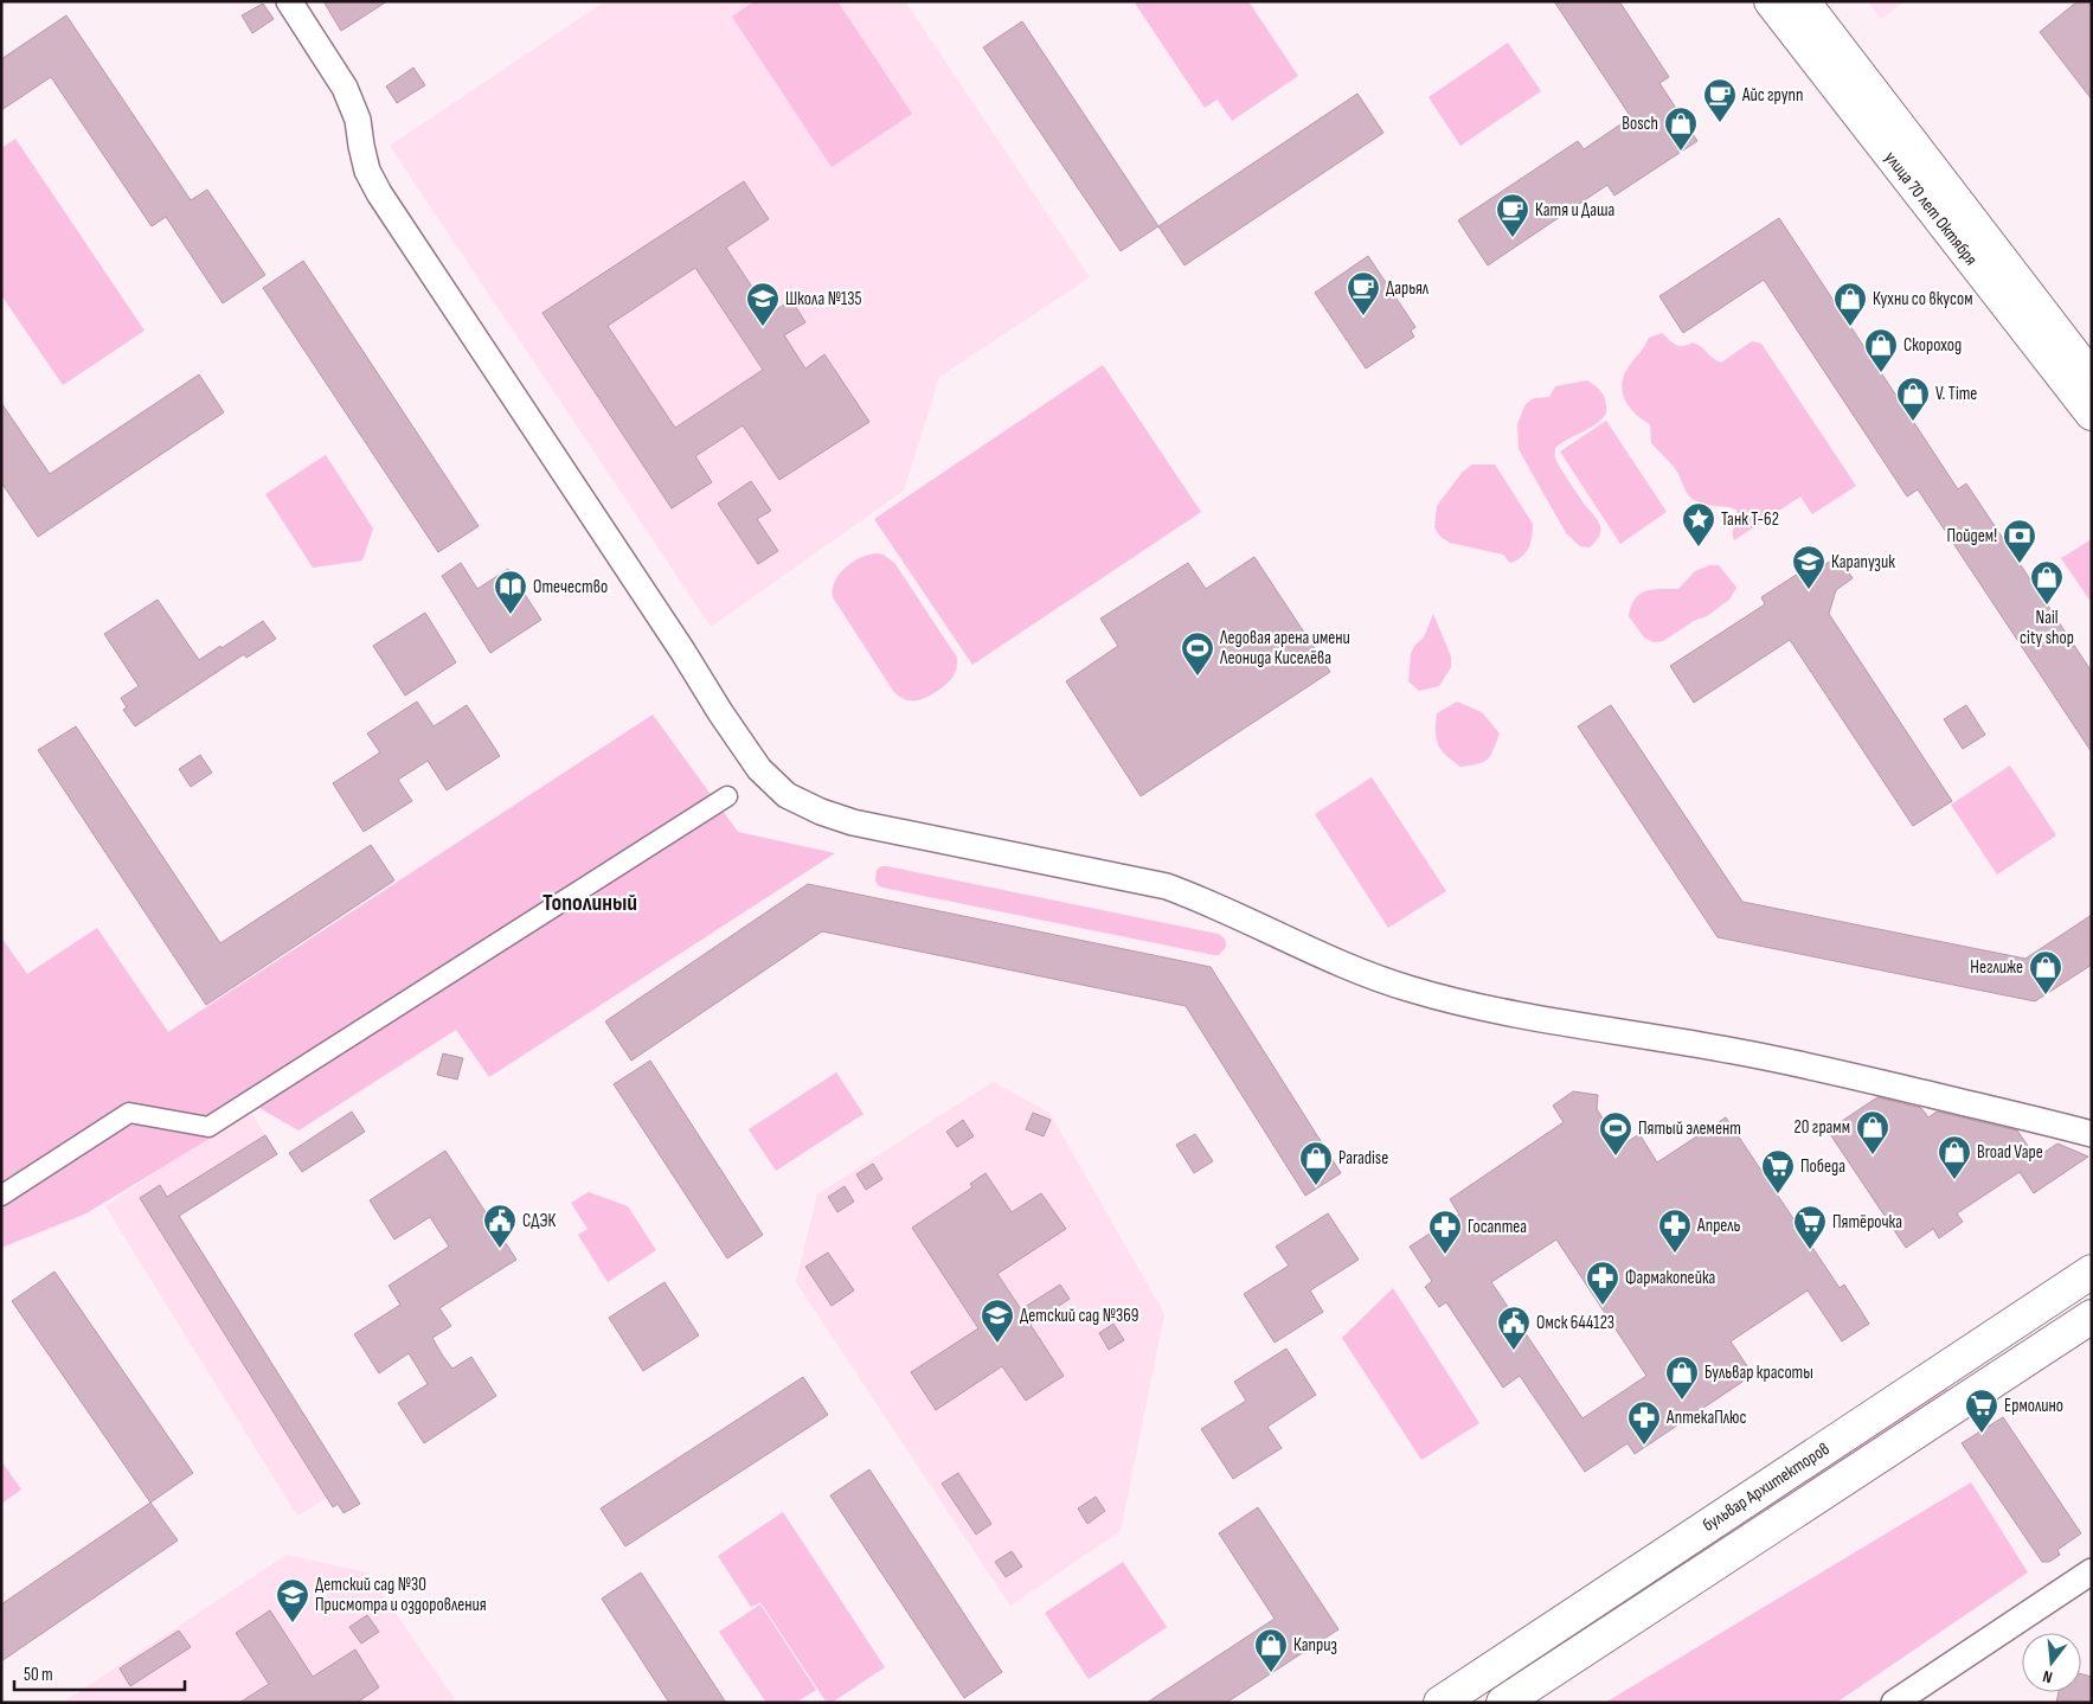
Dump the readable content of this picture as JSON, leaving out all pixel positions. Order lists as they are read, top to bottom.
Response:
{
  "streets": {
    "main road": ["улица 70 лет Октября", "бульвар Архитекторов"]
  },
  "districts": ["Тополиный"],
  "places": {
    "cafe": ["Айс групп", "Катя и Даша", "Дарьял"],
    "shop": [
      "Bosch",
      "Кухни со вкусом",
      "Скороход",
      "V. Time",
      "Nail city shop",
      "Неглиже",
      "20 грамм",
      "Broad Vape",
      "Paradise",
      "Бульвар красоты",
      "Каприз"
    ],
    "school or university": [
      "Школа №135",
      "Карапузик",
      "Детский сад №369",
      "Детский сад №30 Присмотра и оздоровления"
    ],
    "place": ["Танк Т-62"],
    "bank": ["Пойдем!"],
    "library": ["Отечество"],
    "sports": ["Ледовая арена имени Леонида Киселёва", "Пятый элемент"],
    "supermarket": ["Победа", "Пятёрочка", "Ермолино"],
    "public building": ["СДЭК", "Омск 644123"],
    "pharmacy": [
      "Апрель",
      "Госаптеа",
      "Фармакопейка",
      "АптекаПлюс"
    ]
  },
  "scale_bar": "50 m",
  "north": "bottom"
}
